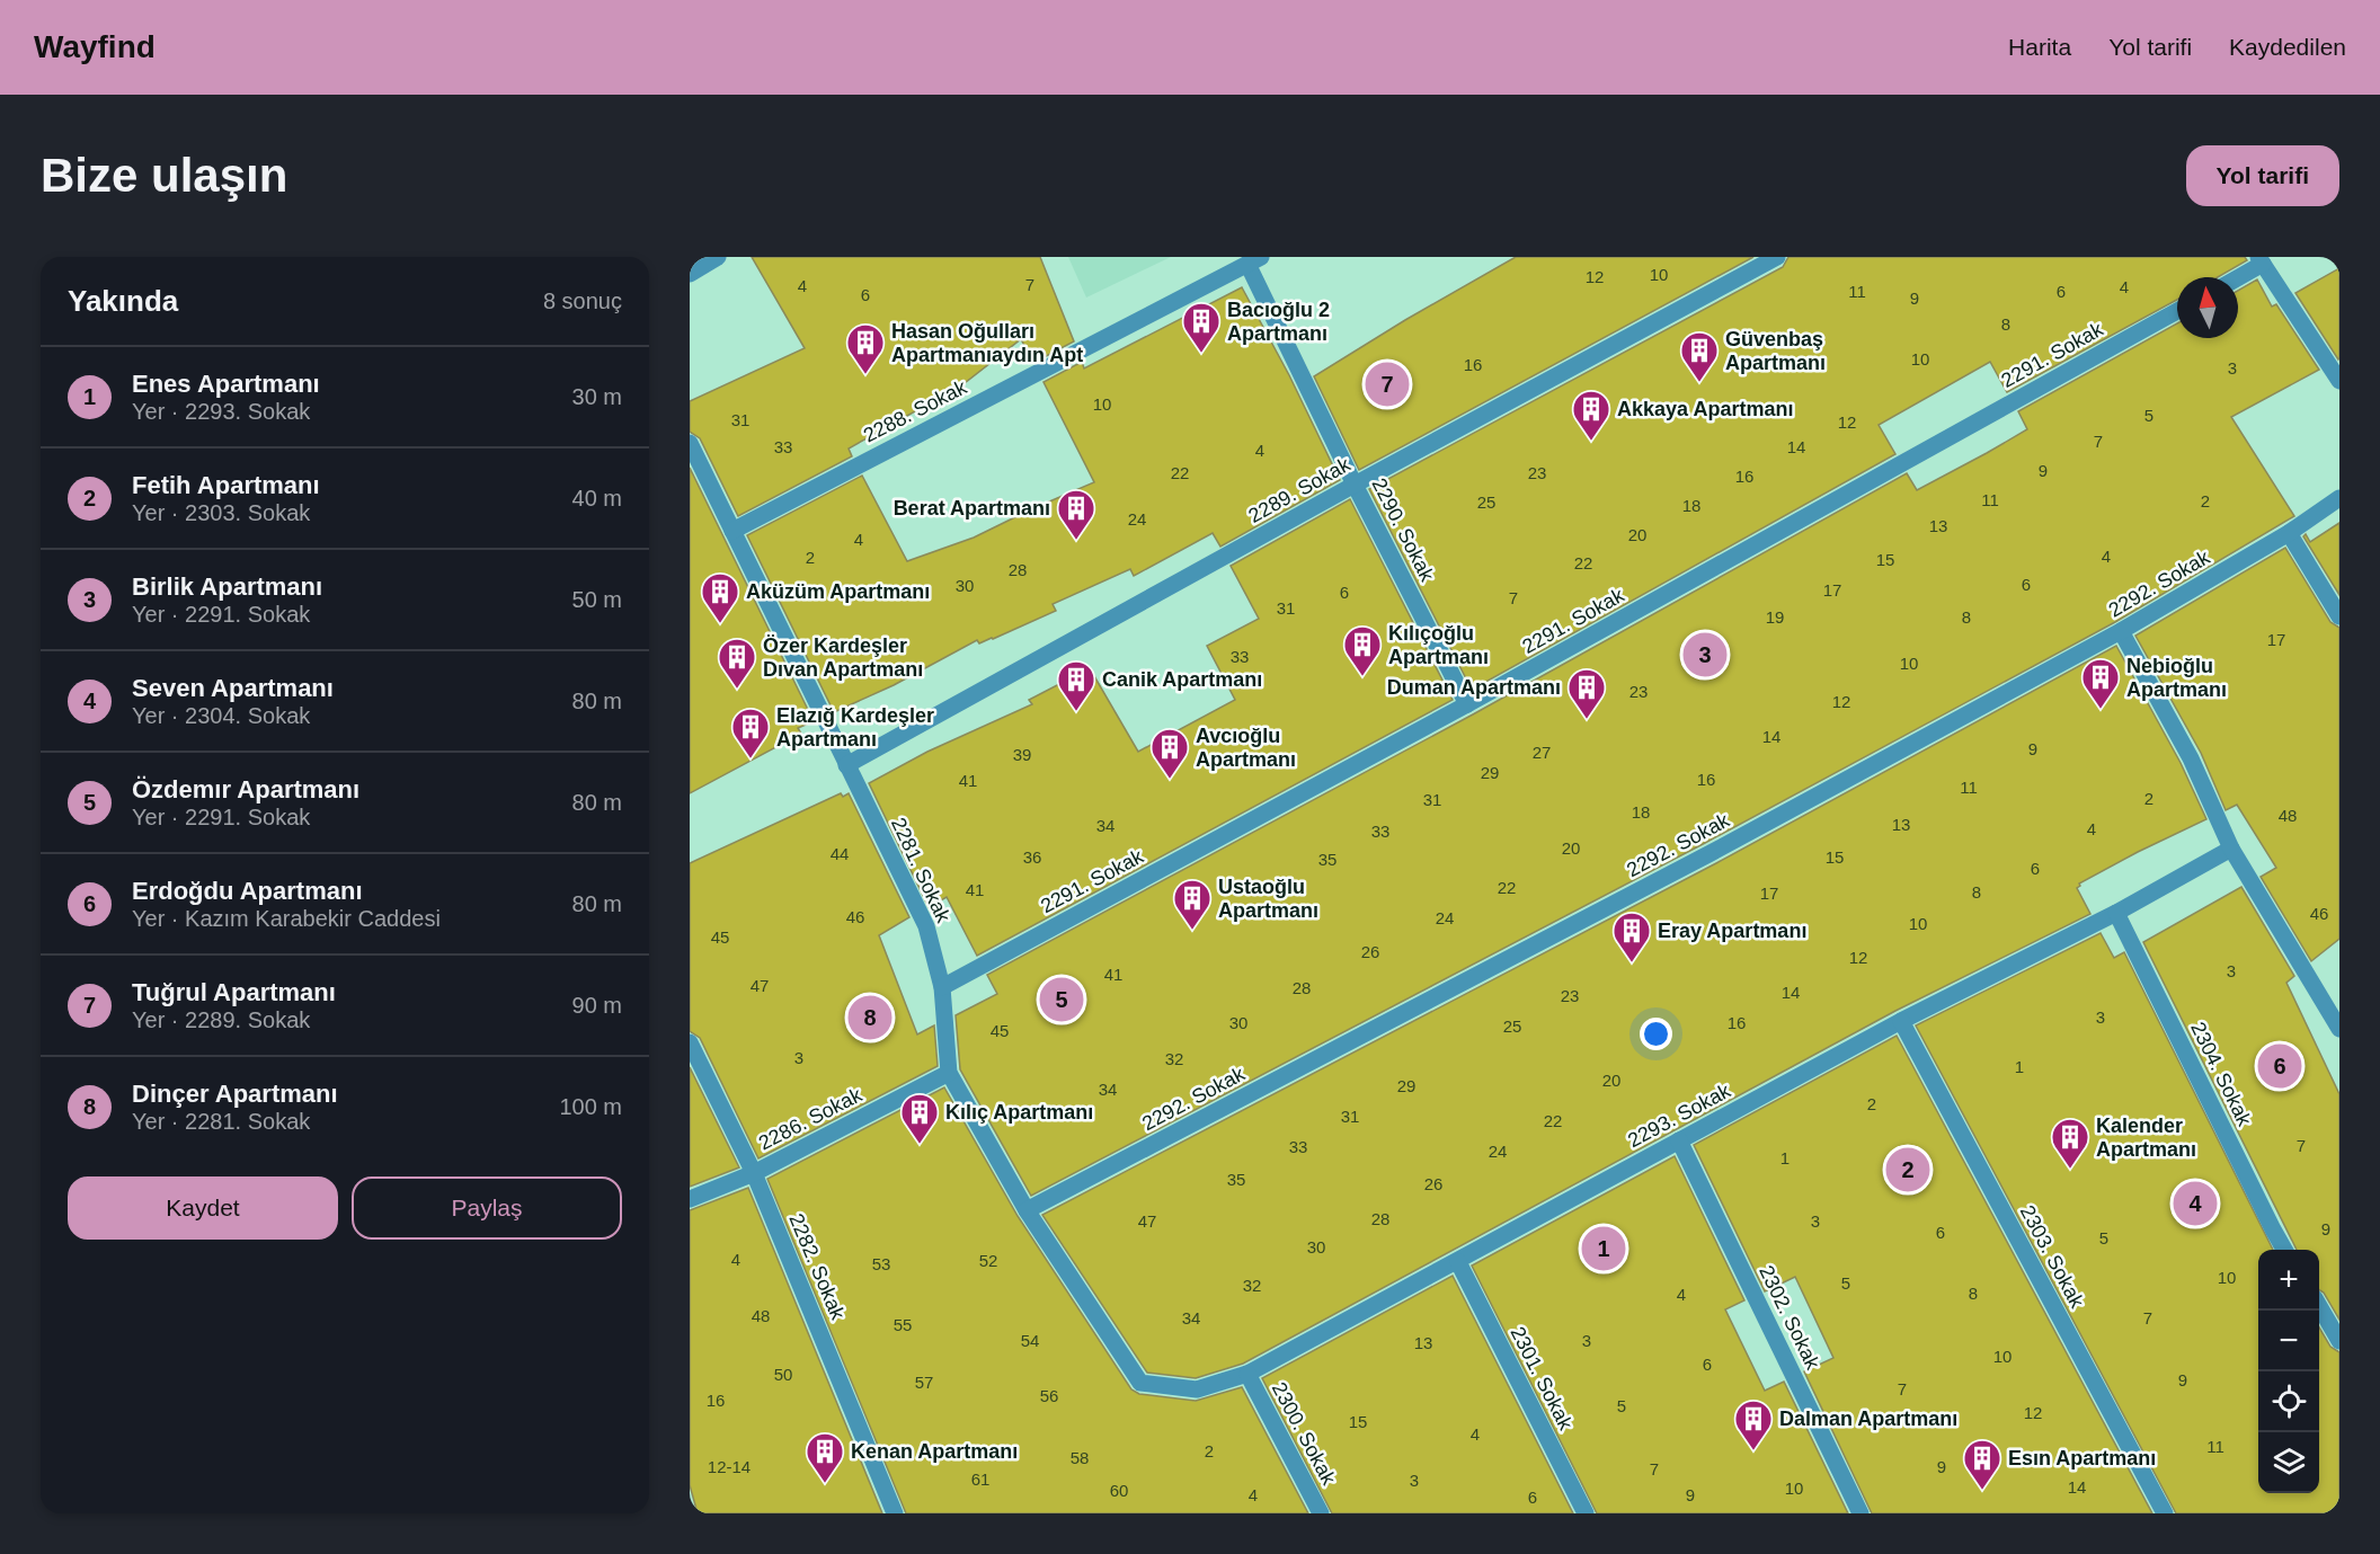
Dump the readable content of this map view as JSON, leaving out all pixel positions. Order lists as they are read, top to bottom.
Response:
{
  "streets": {
    "street": [
      "2291. Sokak",
      "2288. Sokak",
      "2289. Sokak",
      "2290. Sokak",
      "2292. Sokak",
      "2281. Sokak",
      "2304. Sokak",
      "2293. Sokak",
      "2286. Sokak",
      "2303. Sokak",
      "2282. Sokak",
      "2302. Sokak",
      "2301. Sokak",
      "2300. Sokak"
    ]
  },
  "crossings": [
    ["2291. Sokak", "2290. Sokak"],
    ["2291. Sokak", "2281. Sokak"],
    ["2288. Sokak", "2290. Sokak"],
    ["2288. Sokak", "2281. Sokak"],
    ["2289. Sokak", "2290. Sokak"],
    ["2289. Sokak", "2281. Sokak"],
    ["2292. Sokak", "2281. Sokak"],
    ["2281. Sokak", "2293. Sokak"],
    ["2281. Sokak", "2286. Sokak"],
    ["2304. Sokak", "2293. Sokak"],
    ["2293. Sokak", "2303. Sokak"],
    ["2293. Sokak", "2302. Sokak"],
    ["2293. Sokak", "2301. Sokak"],
    ["2293. Sokak", "2300. Sokak"],
    ["2286. Sokak", "2282. Sokak"]
  ],
  "places": {
    "building": [
      "Bacıoğlu 2 Apartmanı",
      "Hasan Oğulları Apartmanıaydın Apt",
      "Güvenbaş Apartmanı",
      "Akkaya Apartmanı",
      "Berat Apartmanı",
      "Aküzüm Apartmanı",
      "Kılıçoğlu Apartmanı",
      "Özer Kardeşler Dıvan Apartmanı",
      "Nebioğlu Apartmanı",
      "Canik Apartmanı",
      "Duman Apartmanı",
      "Elazığ Kardeşler Apartmanı",
      "Avcıoğlu Apartmanı",
      "Ustaoğlu Apartmanı",
      "Eray Apartmanı",
      "Kılıç Apartmanı",
      "Kalender Apartmanı",
      "Dalman Apartmanı",
      "Kenan Apartmanı",
      "Esın Apartmanı"
    ]
  },
  "house_numbers": [
    "10",
    "12",
    "7",
    "4",
    "4",
    "11",
    "6",
    "6",
    "9",
    "8",
    "10",
    "16",
    "3",
    "10",
    "5",
    "31",
    "12",
    "7",
    "33",
    "14",
    "4",
    "9",
    "22",
    "23",
    "16",
    "11",
    "2",
    "25",
    "18",
    "24",
    "13",
    "20",
    "4",
    "4",
    "2",
    "15",
    "22",
    "28",
    "6",
    "30",
    "17",
    "6",
    "7",
    "31",
    "19",
    "8",
    "17",
    "33",
    "10",
    "23",
    "12",
    "14",
    "9",
    "27",
    "39",
    "29",
    "16",
    "41",
    "11",
    "2",
    "31",
    "18",
    "48",
    "13",
    "34",
    "4",
    "33",
    "20",
    "44",
    "36",
    "15",
    "35",
    "6",
    "22",
    "41",
    "8",
    "17",
    "46",
    "46",
    "24",
    "10",
    "45",
    "26",
    "12",
    "3",
    "41",
    "47",
    "28",
    "14",
    "23",
    "3",
    "30",
    "16",
    "25",
    "45",
    "3",
    "32",
    "1",
    "20",
    "29",
    "34",
    "2",
    "31",
    "22",
    "7",
    "33",
    "24",
    "1",
    "35",
    "26",
    "28",
    "47",
    "3",
    "9",
    "6",
    "5",
    "30",
    "4",
    "52",
    "53",
    "10",
    "5",
    "32",
    "8",
    "4",
    "48",
    "34",
    "7",
    "55",
    "54",
    "3",
    "13",
    "10",
    "6",
    "50",
    "9",
    "57",
    "7",
    "56",
    "16",
    "5",
    "12",
    "15",
    "4",
    "11",
    "2",
    "58",
    "12-14",
    "9",
    "7",
    "61",
    "3",
    "14",
    "10",
    "60",
    "4",
    "9",
    "6"
  ],
  "north": "top",
  "page": {
    "header": "Wayfind",
    "nav": ["Harita", "Yol tarifi", "Kaydedilen"],
    "buttons": [
      "Yol tarifi",
      ["Kaydet", "Paylaş"]
    ],
    "title": "Bize ulaşın",
    "heading": ["Yakında", "8 sonuç"],
    "list": [
      {
        "mark": "1",
        "name": "Enes Apartmanı",
        "note": "Yer · 2293. Sokak",
        "value": "30 m"
      },
      {
        "mark": "2",
        "name": "Fetih Apartmanı",
        "note": "Yer · 2303. Sokak",
        "value": "40 m"
      },
      {
        "mark": "3",
        "name": "Birlik Apartmanı",
        "note": "Yer · 2291. Sokak",
        "value": "50 m"
      },
      {
        "mark": "4",
        "name": "Seven Apartmanı",
        "note": "Yer · 2304. Sokak",
        "value": "80 m"
      },
      {
        "mark": "5",
        "name": "Özdemır Apartmanı",
        "note": "Yer · 2291. Sokak",
        "value": "80 m"
      },
      {
        "mark": "6",
        "name": "Erdoğdu Apartmanı",
        "note": "Yer · Kazım Karabekir Caddesi",
        "value": "80 m"
      },
      {
        "mark": "7",
        "name": "Tuğrul Apartmanı",
        "note": "Yer · 2289. Sokak",
        "value": "90 m"
      },
      {
        "mark": "8",
        "name": "Dinçer Apartmanı",
        "note": "Yer · 2281. Sokak",
        "value": "100 m"
      }
    ],
    "pins": [
      "7",
      "3",
      "5",
      "8",
      "6",
      "2",
      "4",
      "1"
    ],
    "map_buttons": ["+", "−"]
  }
}
